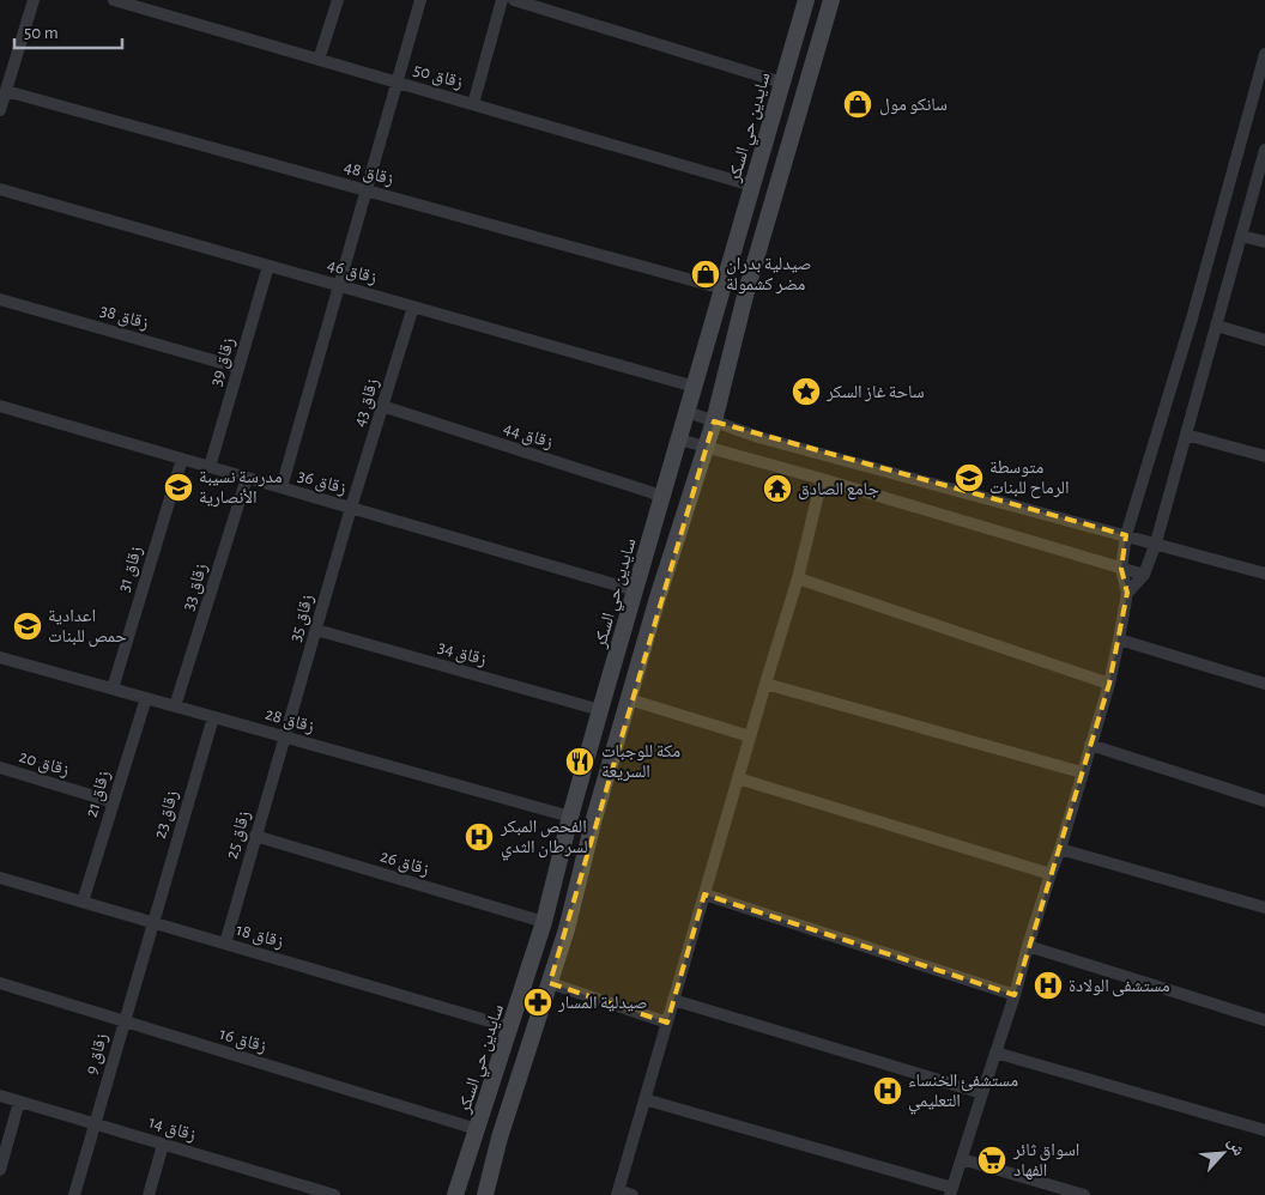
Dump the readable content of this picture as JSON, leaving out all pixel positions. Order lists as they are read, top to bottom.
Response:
{
  "streets": {
    "street": [
      "زقاق 50",
      "سايدين حي السكر",
      "زقاق 48",
      "زقاق 46",
      "زقاق 38",
      "زقاق 39",
      "زقاق 43",
      "زقاق 44",
      "زقاق 36",
      "زقاق 31",
      "زقاق 33",
      "زقاق 35",
      "زقاق 34",
      "زقاق 28",
      "زقاق 20",
      "زقاق 21",
      "زقاق 23",
      "زقاق 25",
      "زقاق 26",
      "زقاق 18",
      "زقاق 16",
      "زقاق 9",
      "زقاق 14"
    ]
  },
  "crossings": [
    ["زقاق 50", "سايدين حي السكر"],
    ["سايدين حي السكر", "زقاق 48"],
    ["سايدين حي السكر", "زقاق 46"],
    ["سايدين حي السكر", "زقاق 44"],
    ["سايدين حي السكر", "زقاق 36"],
    ["سايدين حي السكر", "زقاق 34"],
    ["سايدين حي السكر", "زقاق 28"],
    ["سايدين حي السكر", "زقاق 26"],
    ["سايدين حي السكر", "زقاق 18"],
    ["سايدين حي السكر", "زقاق 16"],
    ["زقاق 46", "زقاق 39"],
    ["زقاق 46", "زقاق 43"],
    ["زقاق 38", "زقاق 39"],
    ["زقاق 39", "زقاق 36"],
    ["زقاق 43", "زقاق 44"],
    ["زقاق 43", "زقاق 36"],
    ["زقاق 43", "زقاق 35"],
    ["زقاق 36", "زقاق 31"],
    ["زقاق 36", "زقاق 33"],
    ["زقاق 36", "زقاق 35"],
    ["زقاق 31", "زقاق 28"],
    ["زقاق 33", "زقاق 28"],
    ["زقاق 35", "زقاق 34"],
    ["زقاق 35", "زقاق 28"],
    ["زقاق 35", "زقاق 25"],
    ["زقاق 28", "زقاق 21"],
    ["زقاق 28", "زقاق 23"],
    ["زقاق 28", "زقاق 25"],
    ["زقاق 20", "زقاق 21"],
    ["زقاق 21", "زقاق 18"],
    ["زقاق 23", "زقاق 18"],
    ["زقاق 23", "زقاق 9"],
    ["زقاق 25", "زقاق 26"],
    ["زقاق 25", "زقاق 18"],
    ["زقاق 18", "زقاق 9"],
    ["زقاق 16", "زقاق 9"],
    ["زقاق 9", "زقاق 14"]
  ],
  "places": {
    "shop": ["سانكو مول", "صيدلية بدران مضر كشمولة"],
    "place": ["ساحة غاز السكر"],
    "school or university": ["متوسطة الرماح للبنات", "مدرسة نسيبة الأنصارية", "اعدادية حمص للبنات"],
    "temple": ["جامع الصادق"],
    "restaurant": ["مكة للوجبات السريعة"],
    "hospital": ["الفحص المبكر لسرطان الثدي", "مستشفى الولادة", "مستشفئ الخنساء التعليمي"],
    "pharmacy": ["صيدلية المسار"],
    "supermarket": ["اسواق ثائر الفهاد"]
  },
  "scale_bar": "50 m",
  "north": "top right"
}
